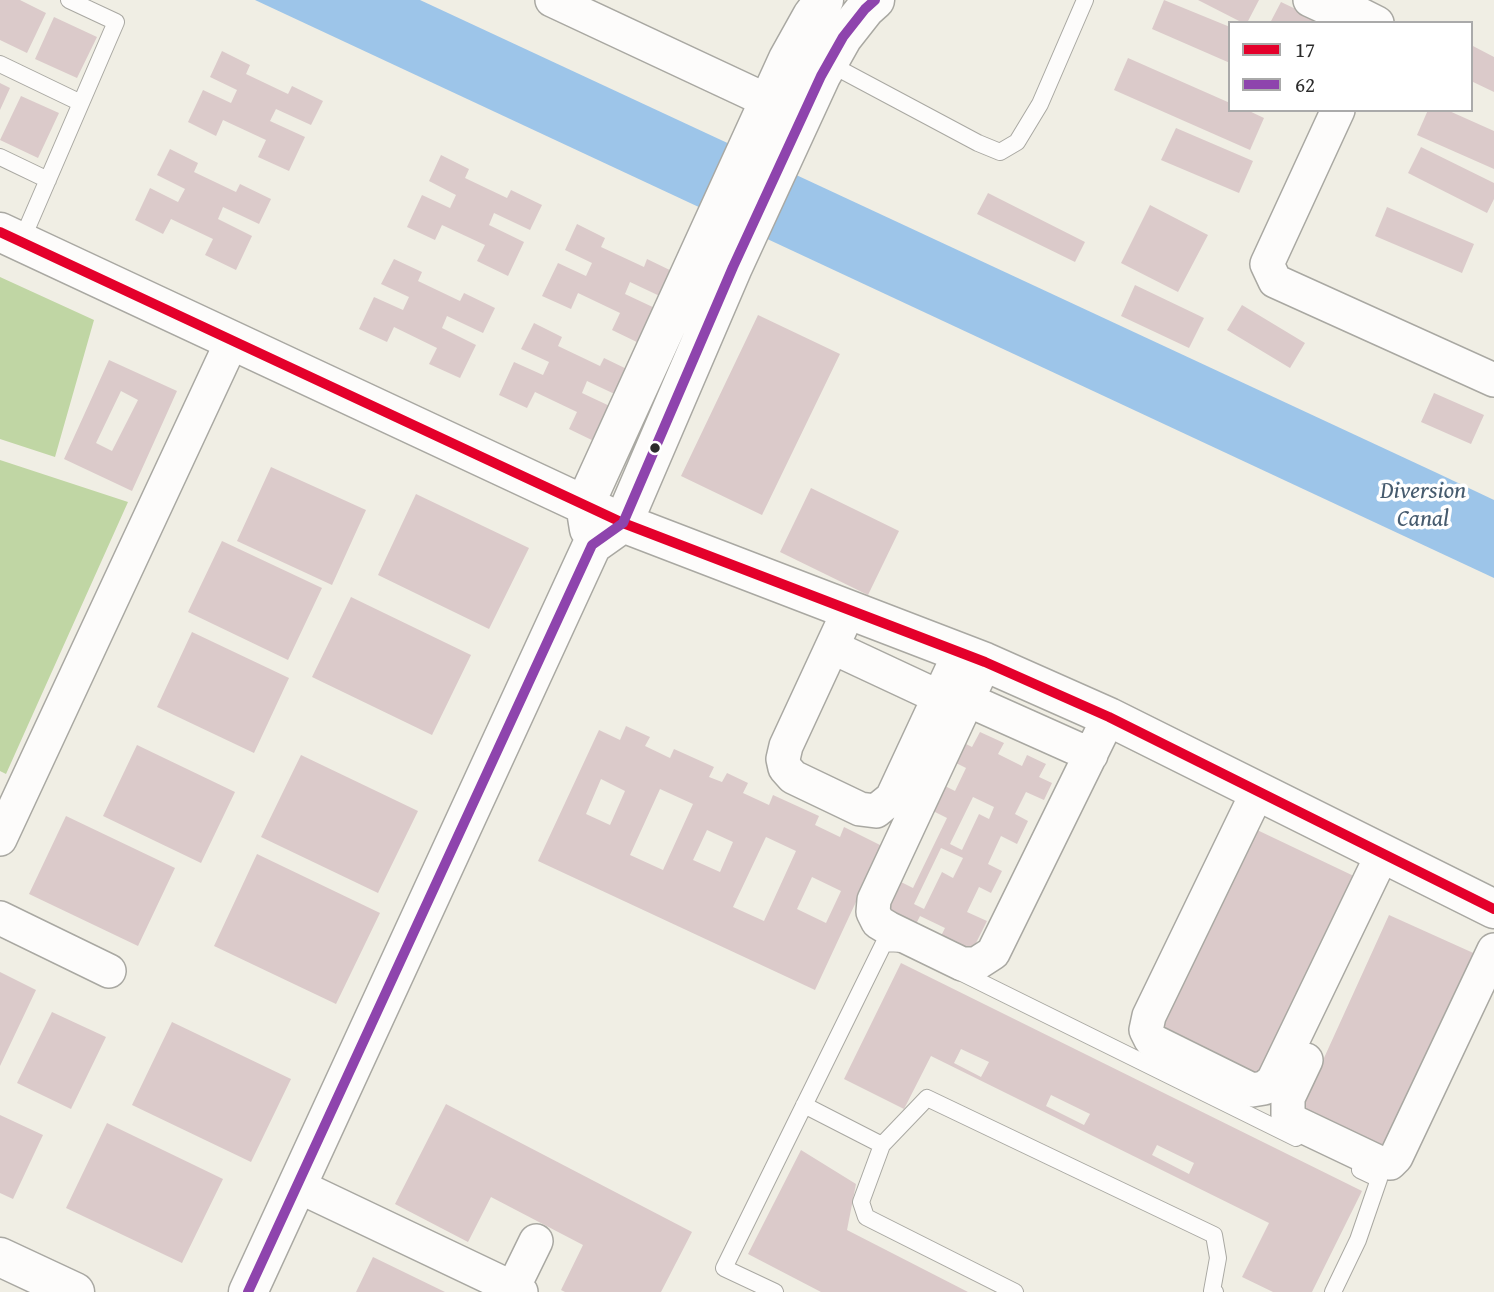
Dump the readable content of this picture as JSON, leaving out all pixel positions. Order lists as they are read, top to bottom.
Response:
{
  "water": ["Diversion Canal"],
  "lines": ["transit line 62", "transit line 17"],
  "legend": ["17", "62"]
}
